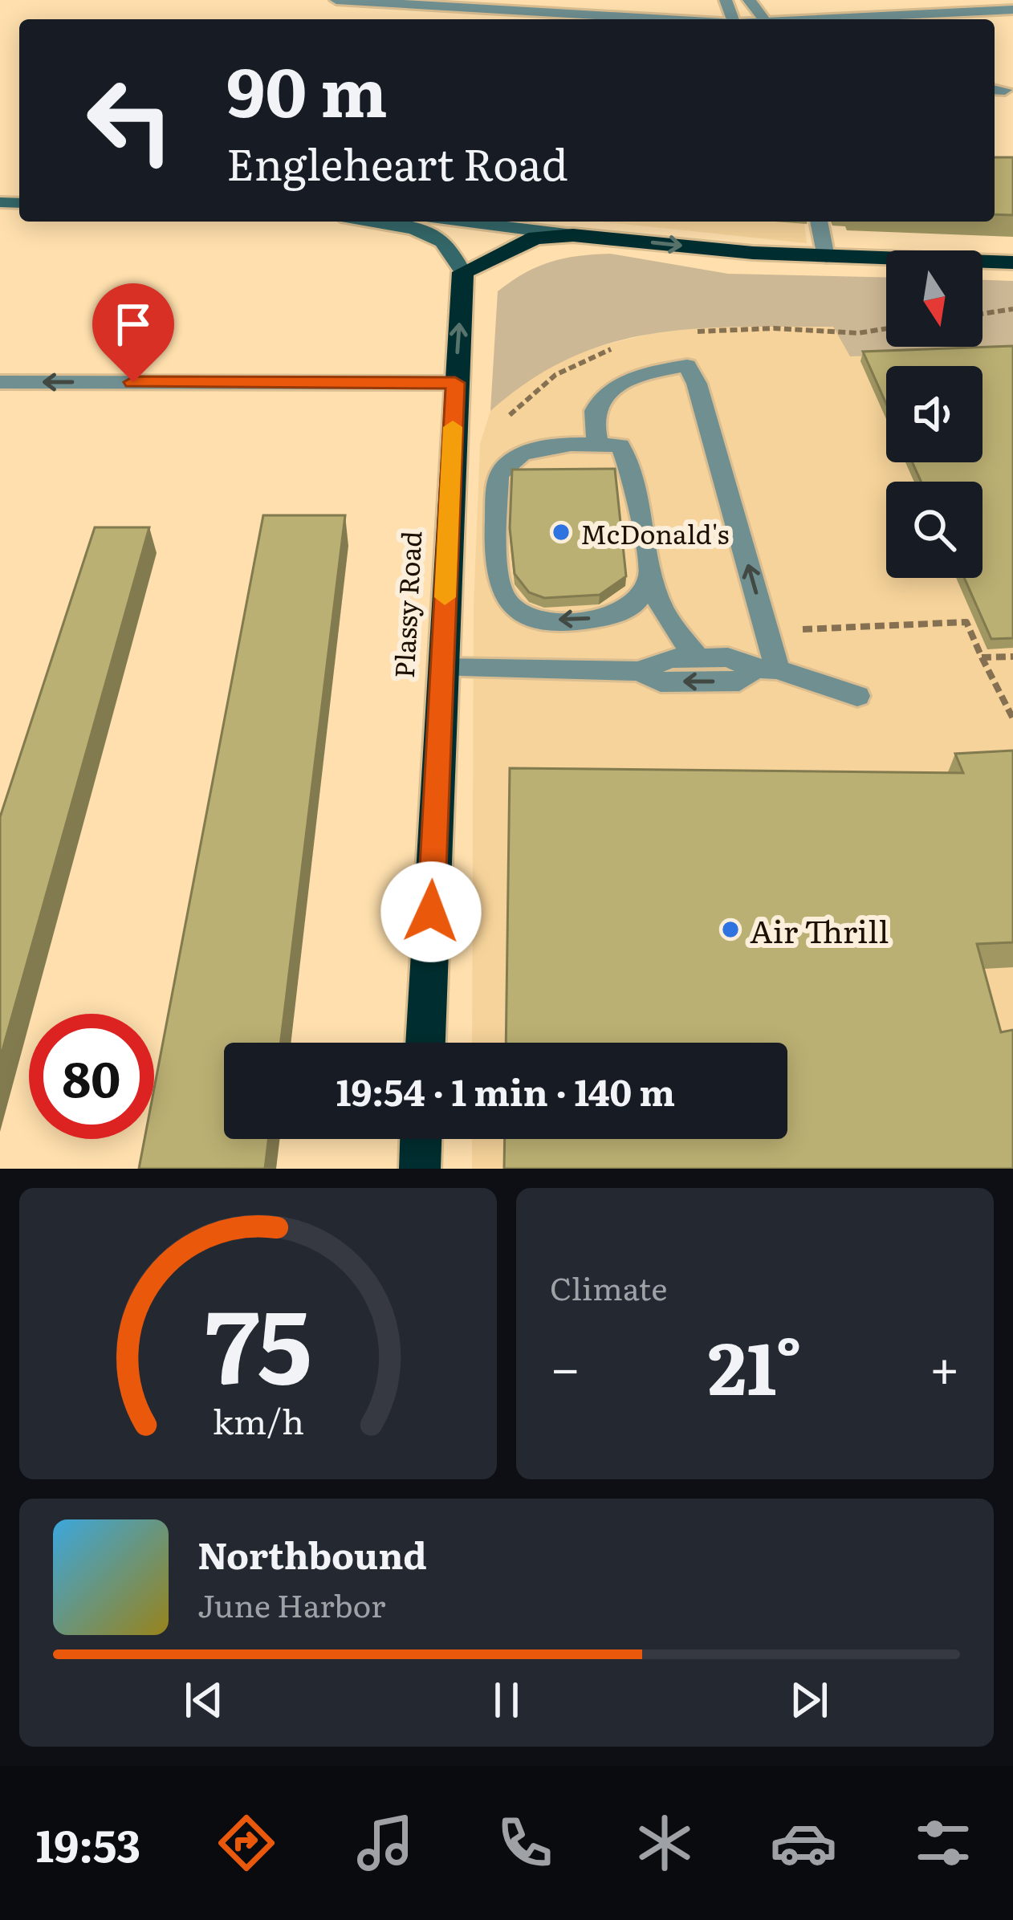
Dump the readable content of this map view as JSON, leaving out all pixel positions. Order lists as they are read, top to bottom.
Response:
{
  "streets": {
    "highway": ["Plassy Road"]
  },
  "places": ["McDonald's", "Air Thrill"],
  "north": "bottom",
  "page": {
    "turn": ["90 m", "Engleheart Road"],
    "limit": "80",
    "trip": "19:54 · 1 min · 140 m",
    "tile": "Climate",
    "heat": ["−", "21°", "+"],
    "song": ["Northbound", "June Harbor"],
    "tabs": "19:53",
    "gauge": ["75", "km/h"]
  }
}
